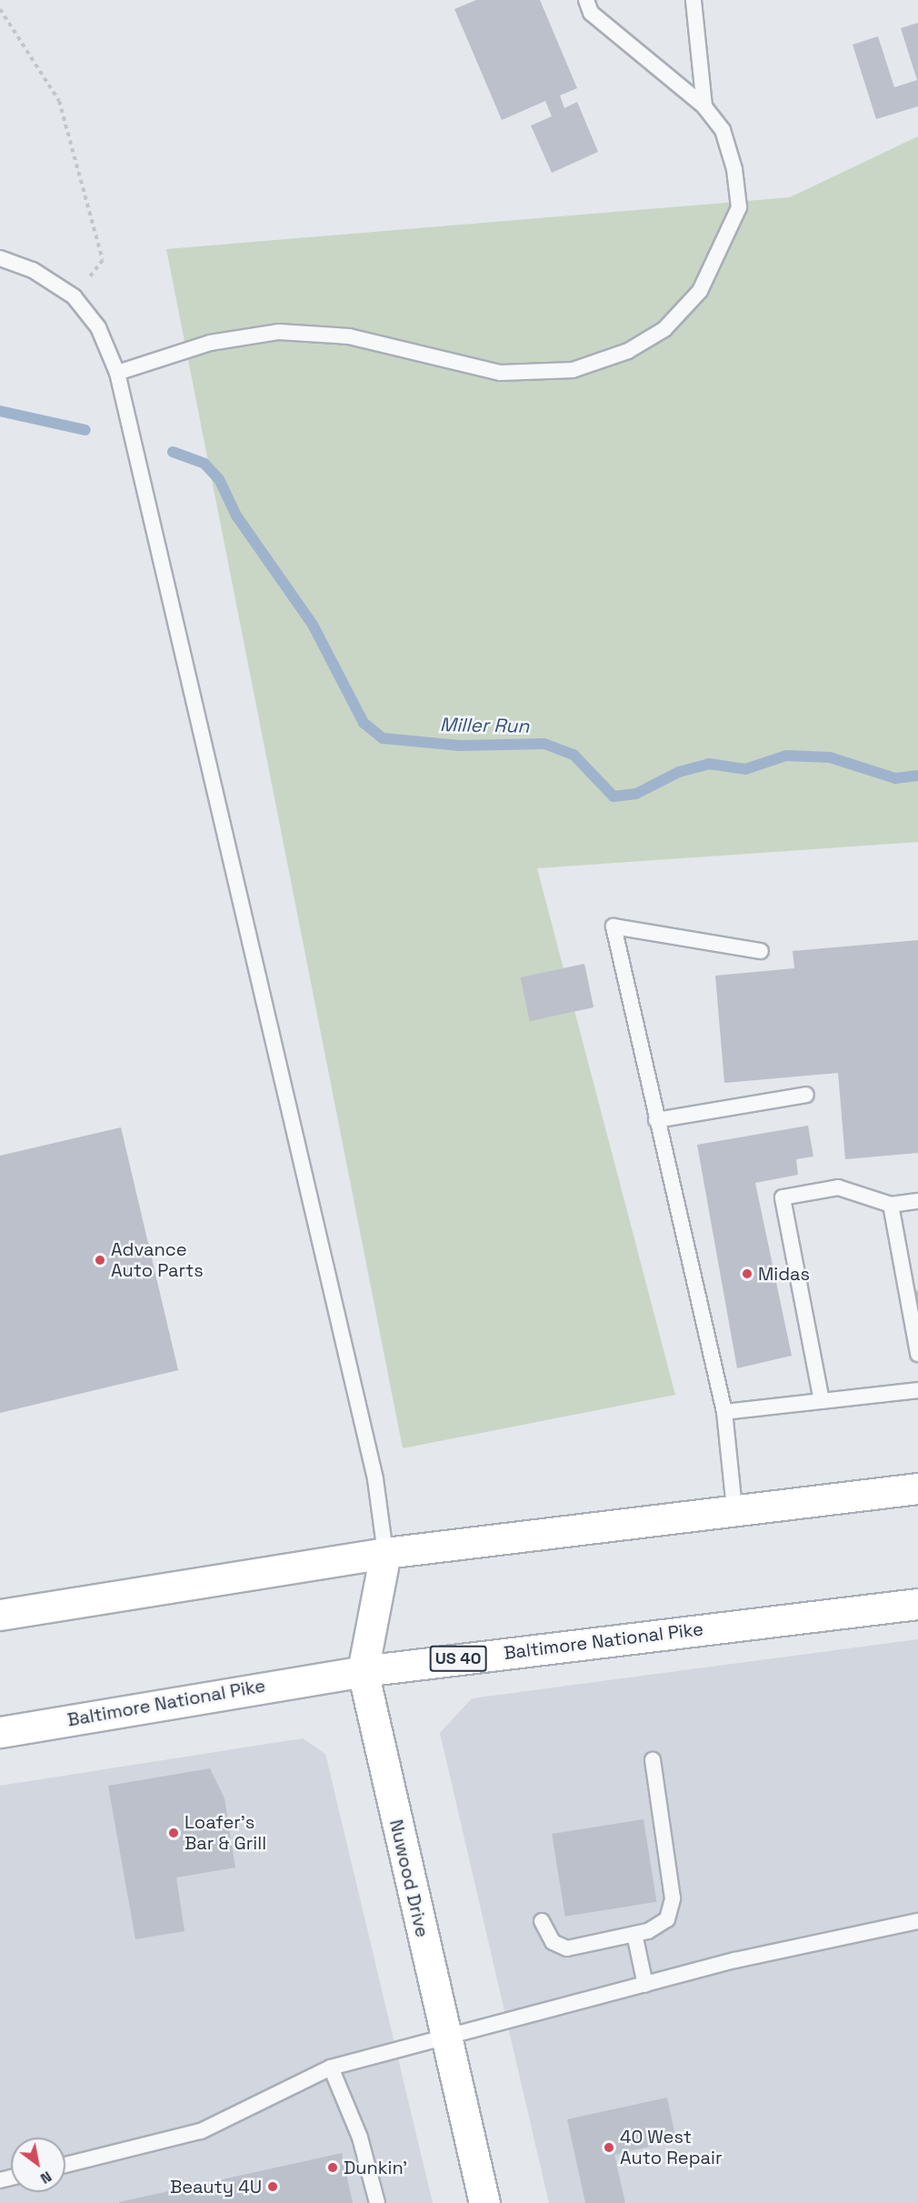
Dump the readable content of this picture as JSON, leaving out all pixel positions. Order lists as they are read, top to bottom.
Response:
{
  "streets": {
    "main road": ["Baltimore National Pike", "US 40", "Nuwood Drive"]
  },
  "crossings": [
    ["Baltimore National Pike", "Nuwood Drive"]
  ],
  "water": ["Miller Run"],
  "places": [
    "Advance Auto Parts",
    "Midas",
    "Loafer's Bar & Grill",
    "40 West Auto Repair",
    "Dunkin'",
    "Beauty 4U"
  ],
  "north": "bottom right"
}
